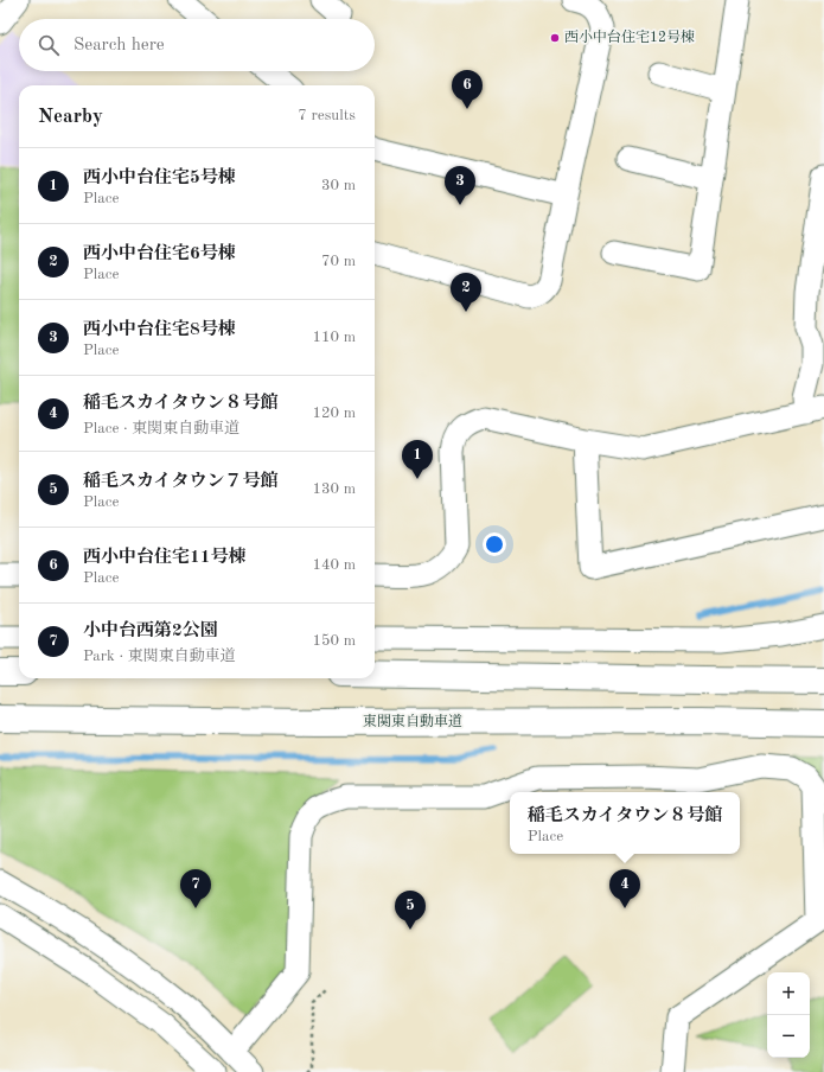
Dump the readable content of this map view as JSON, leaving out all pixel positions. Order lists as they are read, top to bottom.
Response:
{
  "streets": {
    "highway": ["東関東自動車道"]
  },
  "places": ["西小中台住宅12号棟"],
  "page": {
    "search": "Search here",
    "pins": [
      "6",
      "3",
      "2",
      "1",
      "4",
      "7",
      "5"
    ],
    "heading": ["Nearby", "7 results"],
    "list": [
      {
        "mark": "1",
        "name": "西小中台住宅5号棟",
        "note": "Place",
        "value": "30 m"
      },
      {
        "mark": "2",
        "name": "西小中台住宅6号棟",
        "note": "Place",
        "value": "70 m"
      },
      {
        "mark": "3",
        "name": "西小中台住宅8号棟",
        "note": "Place",
        "value": "110 m"
      },
      {
        "mark": "4",
        "name": "稲毛スカイタウン８号館",
        "note": "Place · 東関東自動車道",
        "value": "120 m"
      },
      {
        "mark": "5",
        "name": "稲毛スカイタウン７号館",
        "note": "Place",
        "value": "130 m"
      },
      {
        "mark": "6",
        "name": "西小中台住宅11号棟",
        "note": "Place",
        "value": "140 m"
      },
      {
        "mark": "7",
        "name": "小中台西第2公園",
        "note": "Park · 東関東自動車道",
        "value": "150 m"
      }
    ],
    "popup": ["稲毛スカイタウン８号館", "Place"],
    "map_buttons": ["+", "−"]
  }
}
